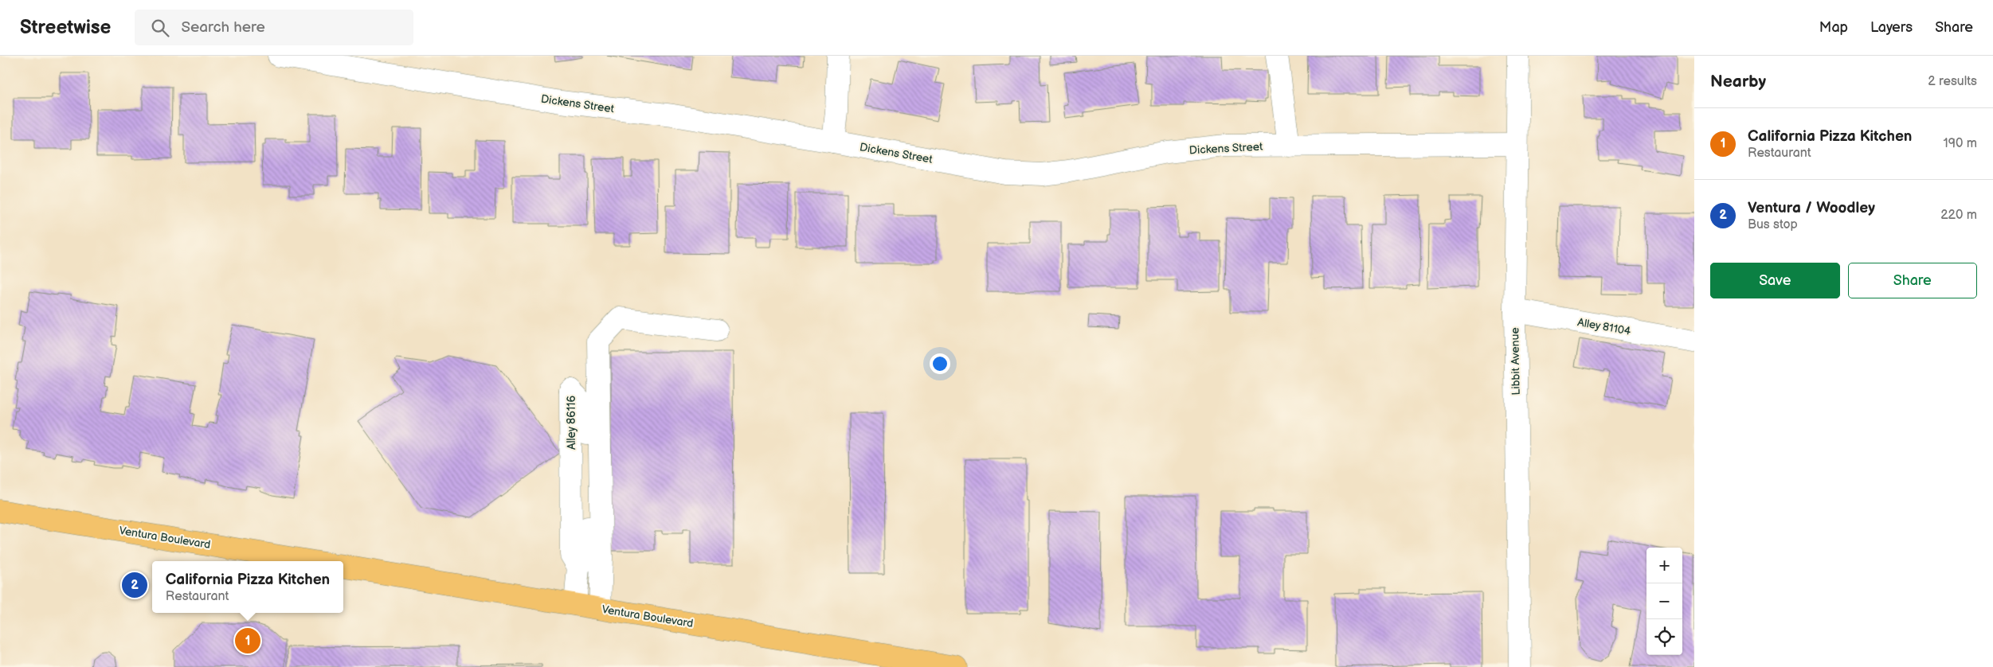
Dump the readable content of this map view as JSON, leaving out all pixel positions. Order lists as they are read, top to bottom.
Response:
{
  "streets": {
    "main road": ["Ventura Boulevard"],
    "street": [
      "Dickens Street",
      "Alley 81104",
      "Libbit Avenue",
      "Alley 86116"
    ]
  },
  "crossings": [
    ["Dickens Street", "Libbit Avenue"],
    ["Alley 81104", "Libbit Avenue"],
    ["Alley 86116", "Ventura Boulevard"]
  ],
  "page": {
    "header": "Streetwise",
    "search": "Search here",
    "nav": ["Map", "Layers", "Share"],
    "heading": ["Nearby", "2 results"],
    "list": [
      {
        "mark": "1",
        "name": "California Pizza Kitchen",
        "note": "Restaurant",
        "value": "190 m"
      },
      {
        "mark": "2",
        "name": "Ventura / Woodley",
        "note": "Bus stop",
        "value": "220 m"
      }
    ],
    "buttons": ["Save", "Share"],
    "map_buttons": ["+", "−"],
    "popup": ["California Pizza Kitchen", "Restaurant"],
    "pins": ["2", "1"]
  }
}
